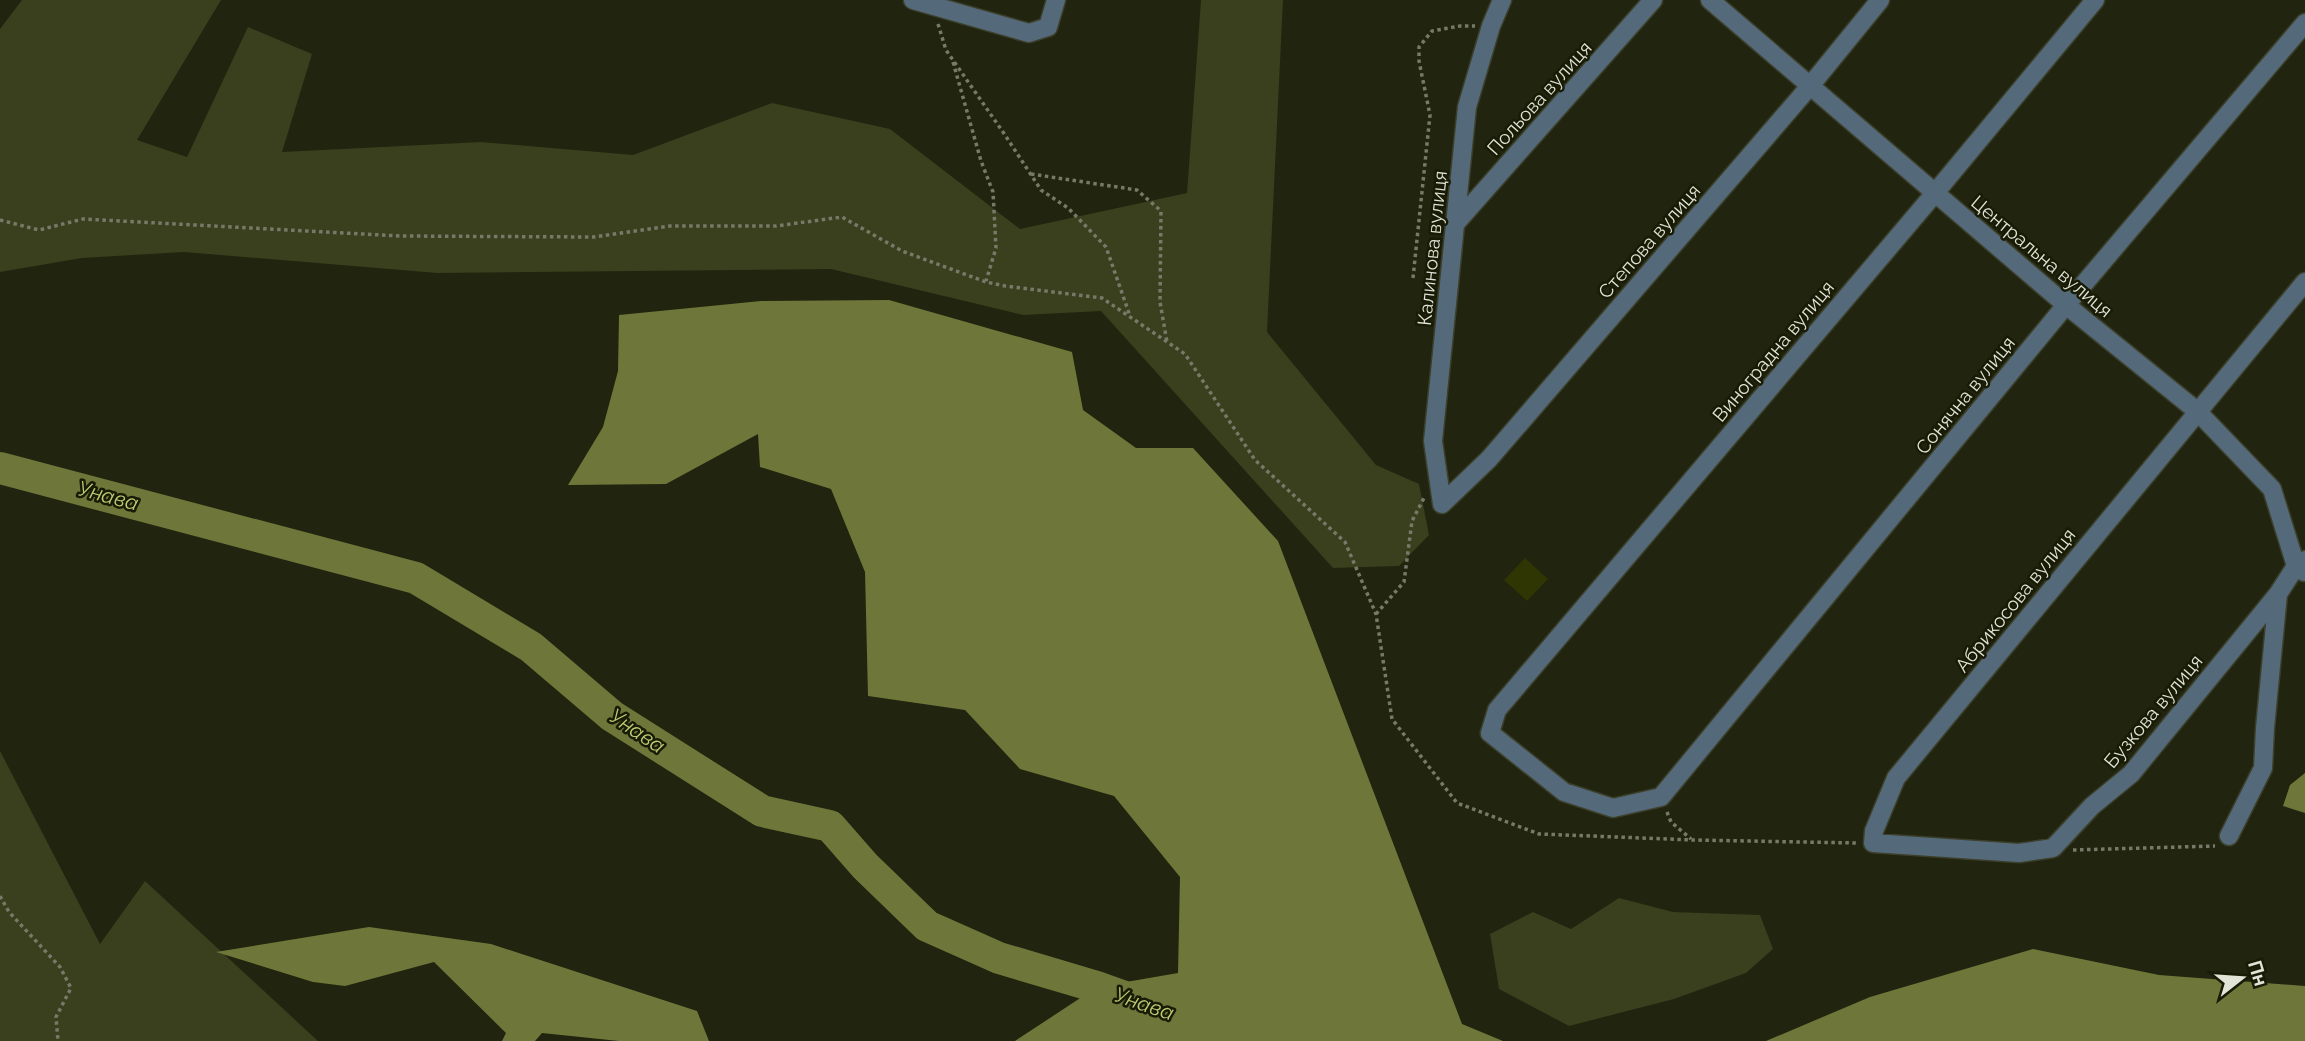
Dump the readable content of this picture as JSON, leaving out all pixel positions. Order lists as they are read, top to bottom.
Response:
{
  "streets": {
    "street": [
      "Польова вулиця",
      "Степова вулиця",
      "Калинова вулиця",
      "Центральна вулиця",
      "Виноградна вулиця",
      "Сонячна вулиця",
      "Абрикосова вулиця",
      "Бузкова вулиця"
    ]
  },
  "crossings": [
    ["Польова вулиця", "Калинова вулиця"],
    ["Степова вулиця", "Калинова вулиця"],
    ["Степова вулиця", "Центральна вулиця"],
    ["Центральна вулиця", "Виноградна вулиця"],
    ["Центральна вулиця", "Сонячна вулиця"],
    ["Центральна вулиця", "Абрикосова вулиця"],
    ["Центральна вулиця", "Бузкова вулиця"],
    ["Виноградна вулиця", "Сонячна вулиця"],
    ["Абрикосова вулиця", "Бузкова вулиця"]
  ],
  "water": ["Унава"],
  "north": "right"
}
